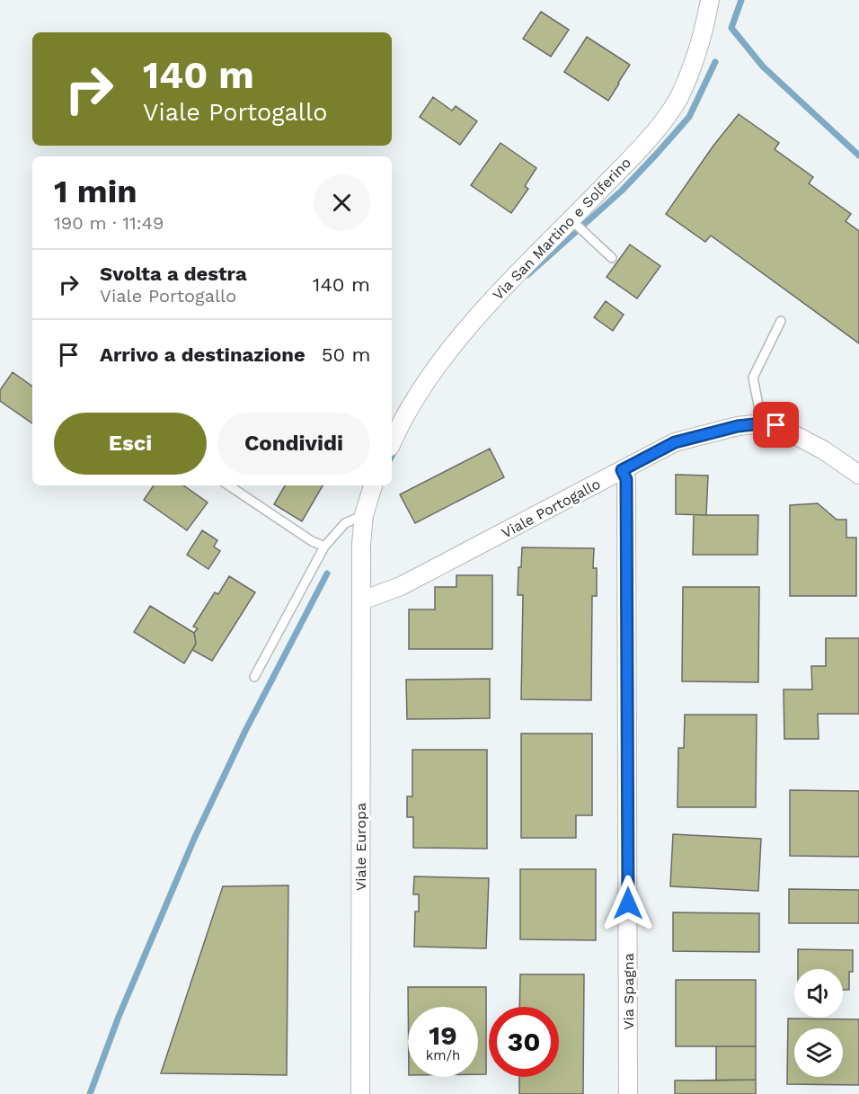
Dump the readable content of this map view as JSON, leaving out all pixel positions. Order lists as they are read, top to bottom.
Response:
{
  "streets": {
    "street": [
      "Via San Martino e Solferino",
      "Viale Portogallo",
      "Viale Europa",
      "Via Spagna"
    ]
  },
  "crossings": [
    ["Viale Portogallo", "Viale Europa"],
    ["Viale Portogallo", "Via Spagna"]
  ],
  "page": {
    "turn": ["140 m", "Viale Portogallo"],
    "heading": ["1 min", "190 m · 11:49"],
    "list": [
      {
        "name": "Svolta a destra",
        "note": "Viale Portogallo",
        "value": "140 m"
      },
      {
        "name": "Arrivo a destinazione",
        "value": "50 m"
      }
    ],
    "buttons": ["Esci", "Condividi"],
    "speed": "19 km/h",
    "limit": "30"
  }
}
